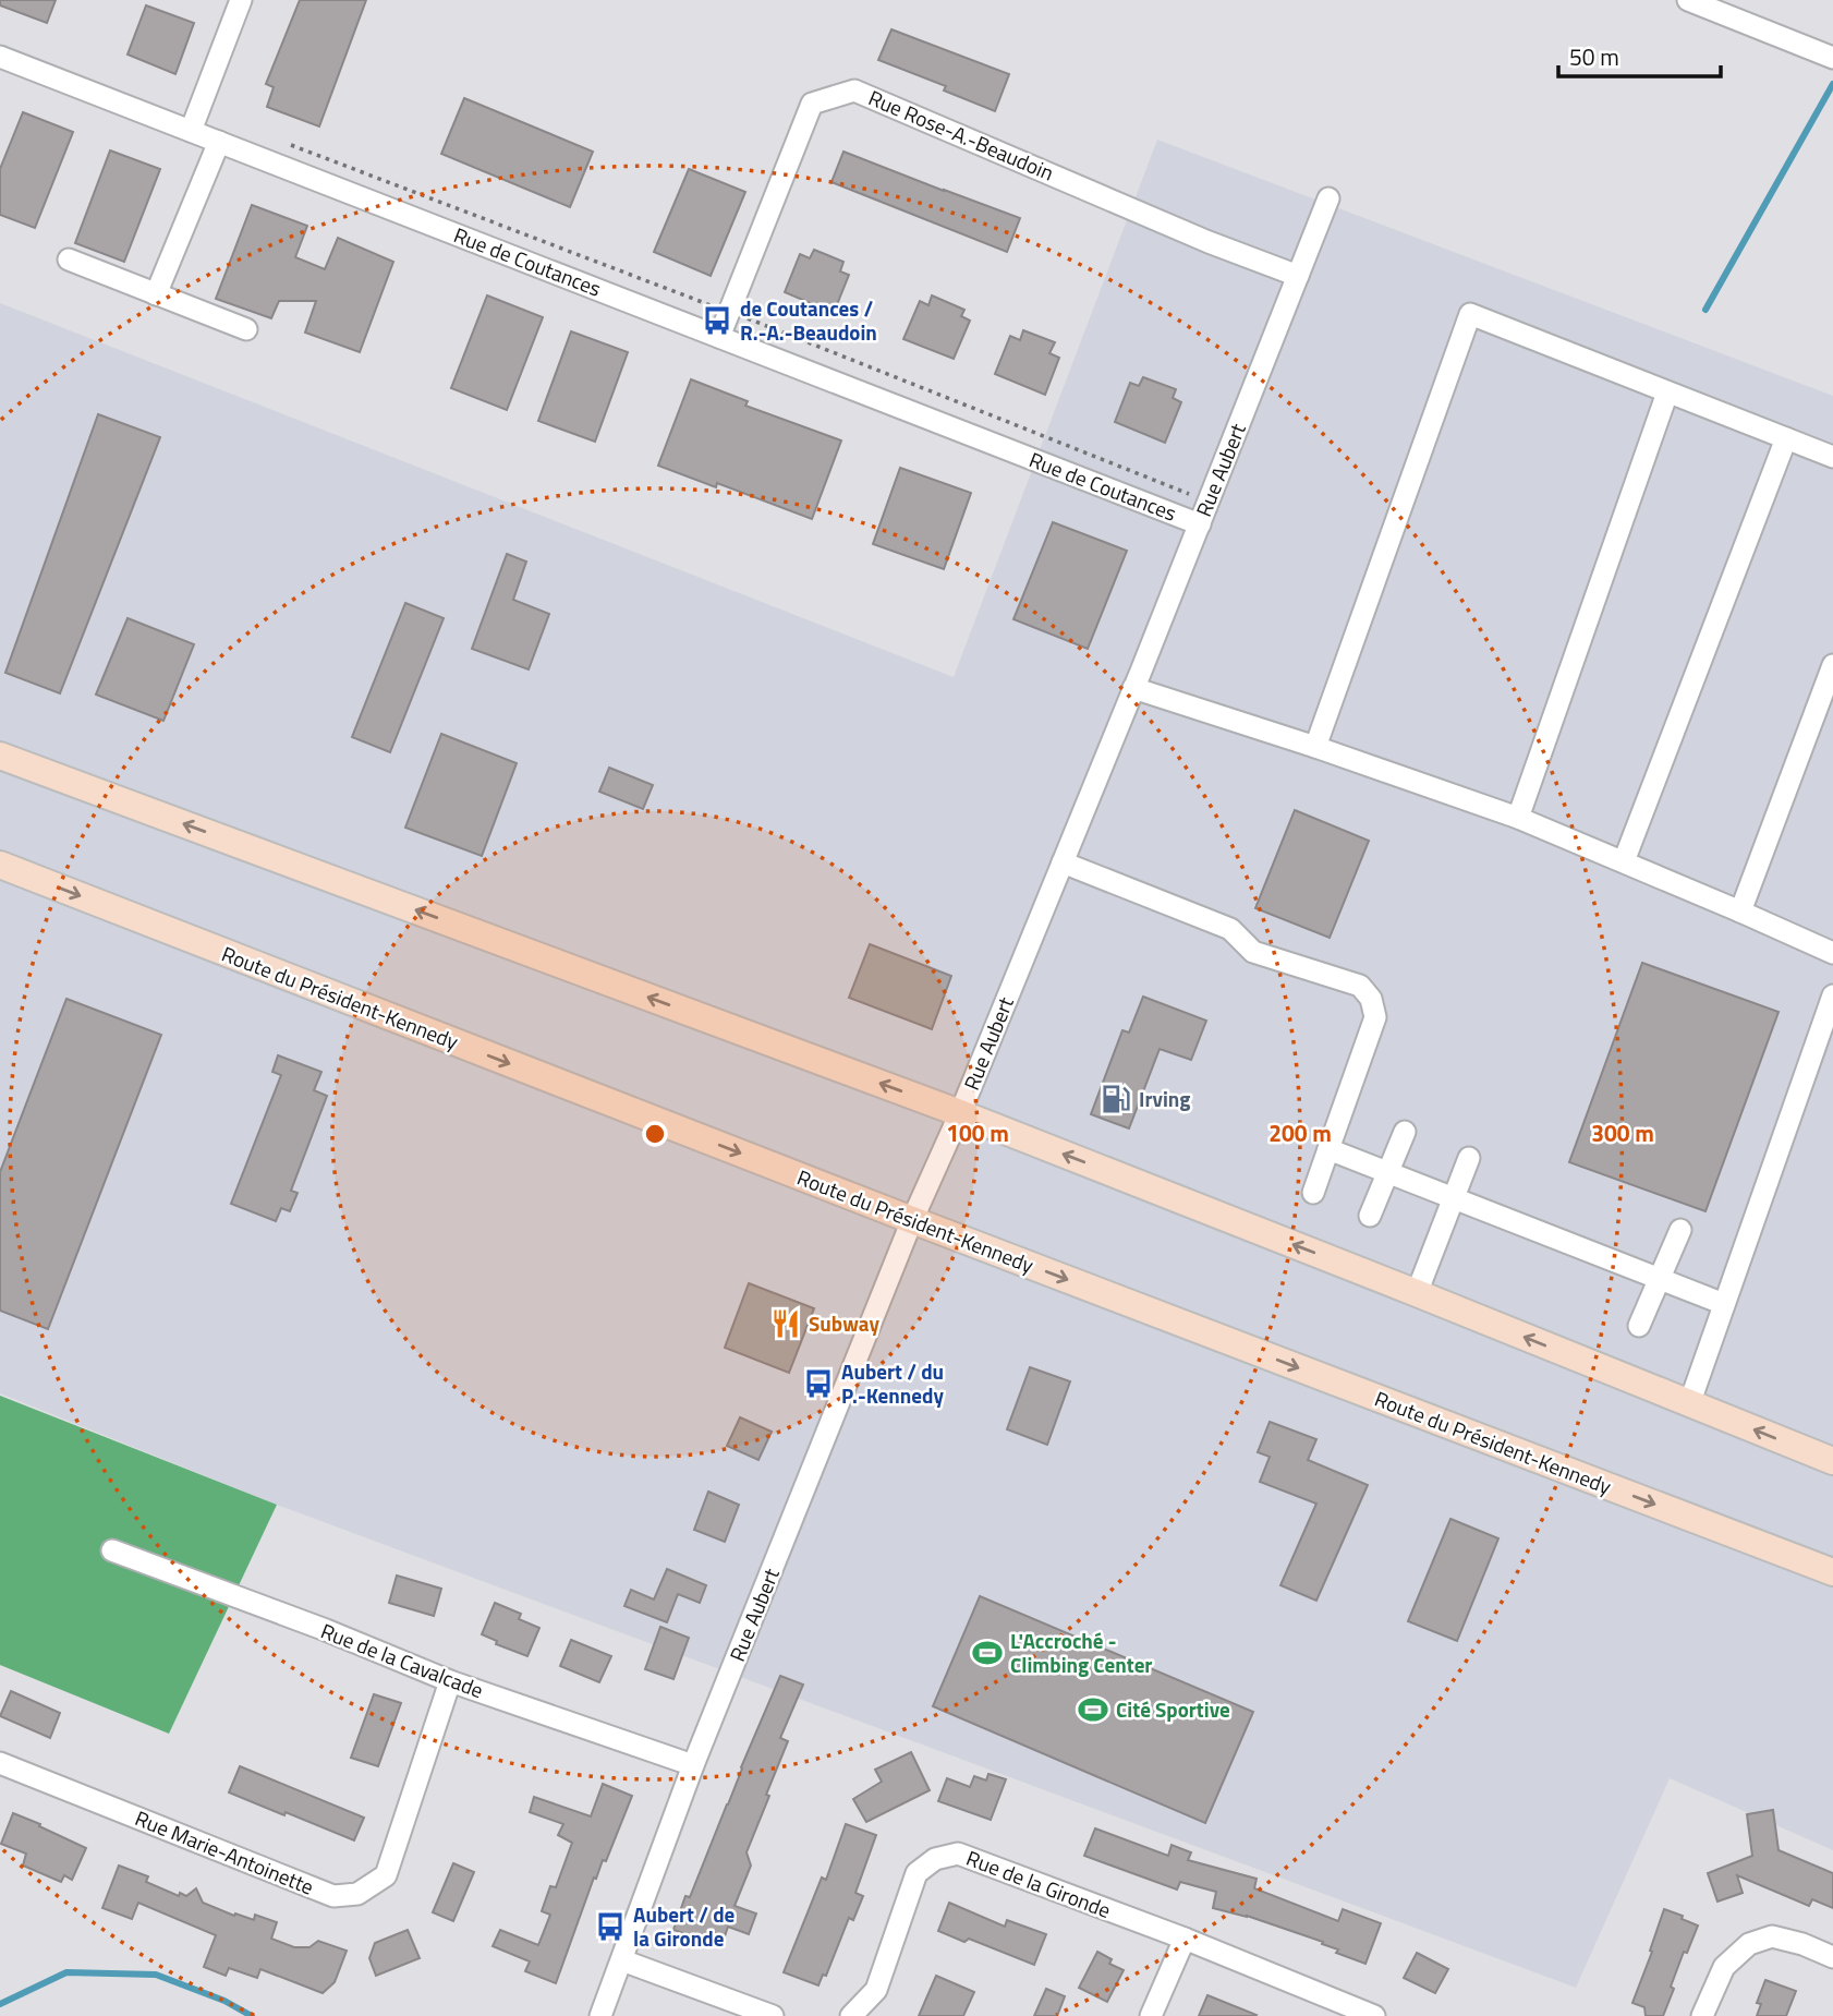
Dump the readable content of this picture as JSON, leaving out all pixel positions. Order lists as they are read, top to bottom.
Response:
{
  "streets": {
    "main road": ["Route du Président-Kennedy"],
    "street": [
      "Rue Rose-A.-Beaudoin",
      "Rue de Coutances",
      "Rue Aubert",
      "Rue de la Cavalcade",
      "Rue Marie-Antoinette",
      "Rue de la Gironde"
    ]
  },
  "crossings": [
    ["Rue Rose-A.-Beaudoin", "Rue de Coutances"],
    ["Rue Rose-A.-Beaudoin", "Rue Aubert"],
    ["Rue de Coutances", "Rue Aubert"],
    ["Rue Aubert", "Route du Président-Kennedy"],
    ["Rue Aubert", "Rue de la Cavalcade"],
    ["Rue de la Cavalcade", "Rue Marie-Antoinette"]
  ],
  "places": {
    "bus stop": ["de Coutances / R.-A.-Beaudoin", "Aubert / du P.-Kennedy", "Aubert / de la Gironde"],
    "fuel station": ["Irving"],
    "restaurant": ["Subway"],
    "sports": ["L'Accroché - Climbing Center", "Cité Sportive"]
  },
  "scale_bar": "50 m",
  "rings": ["100 m", "200 m", "300 m"]
}
